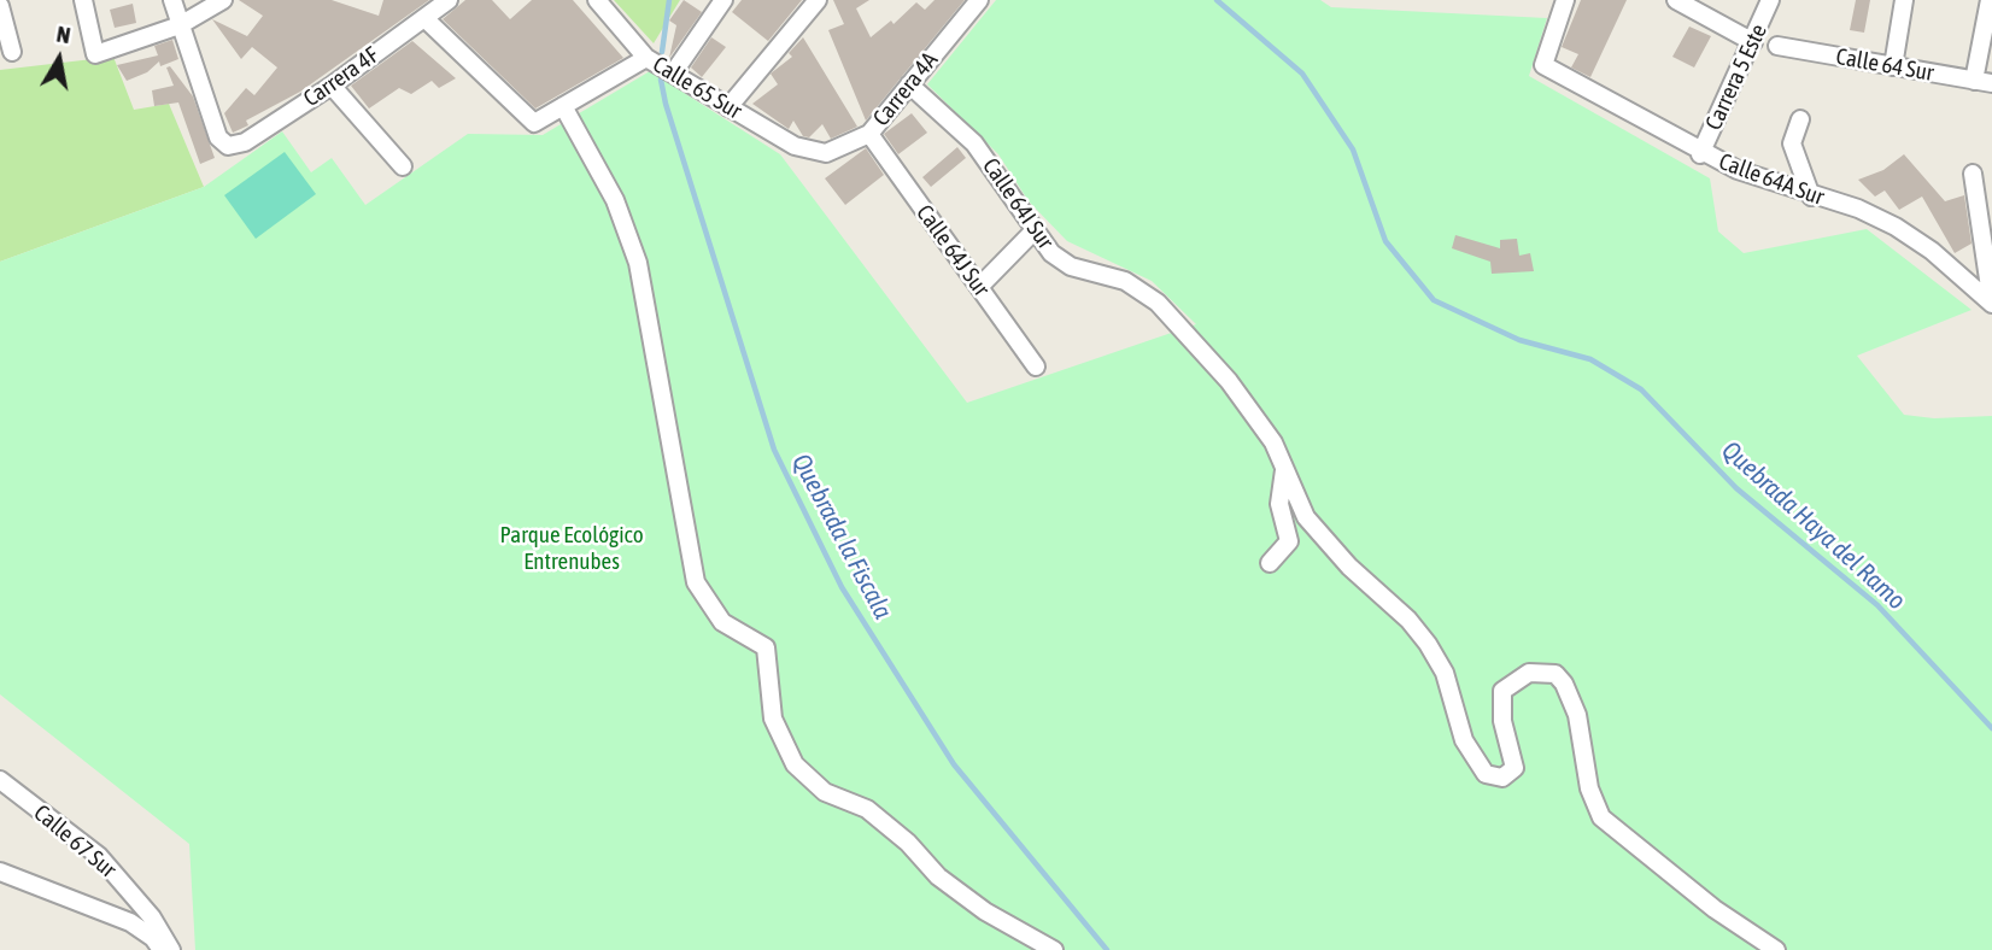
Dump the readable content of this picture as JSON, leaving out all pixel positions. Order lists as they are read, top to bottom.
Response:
{
  "streets": {
    "street": [
      "Calle 64 Sur",
      "Carrera 4F",
      "Carrera 5 Este",
      "Calle 65 Sur",
      "Carrera 4A",
      "Calle 64A Sur",
      "Calle 64I Sur",
      "Calle 64J Sur",
      "Calle 67 Sur"
    ]
  },
  "crossings": [
    ["Carrera 5 Este", "Calle 64A Sur"],
    ["Calle 65 Sur", "Carrera 4A"],
    ["Carrera 4A", "Calle 64I Sur"],
    ["Carrera 4A", "Calle 64J Sur"]
  ],
  "water": ["Quebrada Haya del Ramo", "Quebrada la Fiscala"],
  "parks": ["Parque Ecológico Entrenubes"],
  "north": "top"
}
